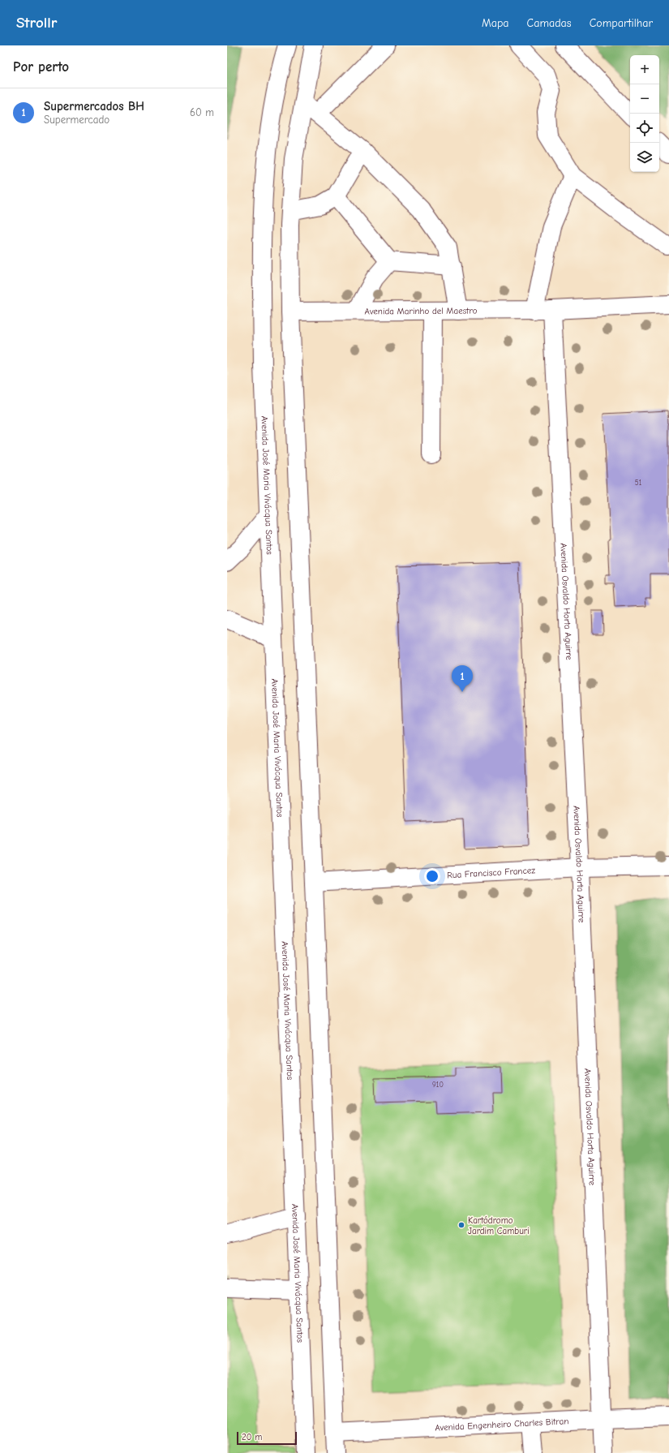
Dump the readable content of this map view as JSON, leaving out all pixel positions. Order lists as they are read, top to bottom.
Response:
{
  "streets": {
    "main road": [
      "Avenida Marinho del Maestro",
      "Avenida José Maria Vivácqua Santos",
      "Avenida Osvaldo Horta Aguirre",
      "Rua Francisco Francez",
      "Avenida Engenheiro Charles Bitran"
    ]
  },
  "crossings": [
    ["Avenida Marinho del Maestro", "Avenida Osvaldo Horta Aguirre"],
    ["Avenida Osvaldo Horta Aguirre", "Rua Francisco Francez"],
    ["Avenida Osvaldo Horta Aguirre", "Avenida Engenheiro Charles Bitran"]
  ],
  "places": ["Kartódromo Jardim Camburi"],
  "house_numbers": ["51", "910"],
  "scale_bar": "20 m",
  "page": {
    "header": "Strollr",
    "nav": ["Mapa", "Camadas", "Compartilhar"],
    "heading": "Por perto",
    "map_buttons": ["+", "−"],
    "list": [
      {
        "mark": "1",
        "name": "Supermercados BH",
        "note": "Supermercado",
        "value": "60 m"
      }
    ],
    "pins": "1",
    "scale": "20 m"
  }
}
